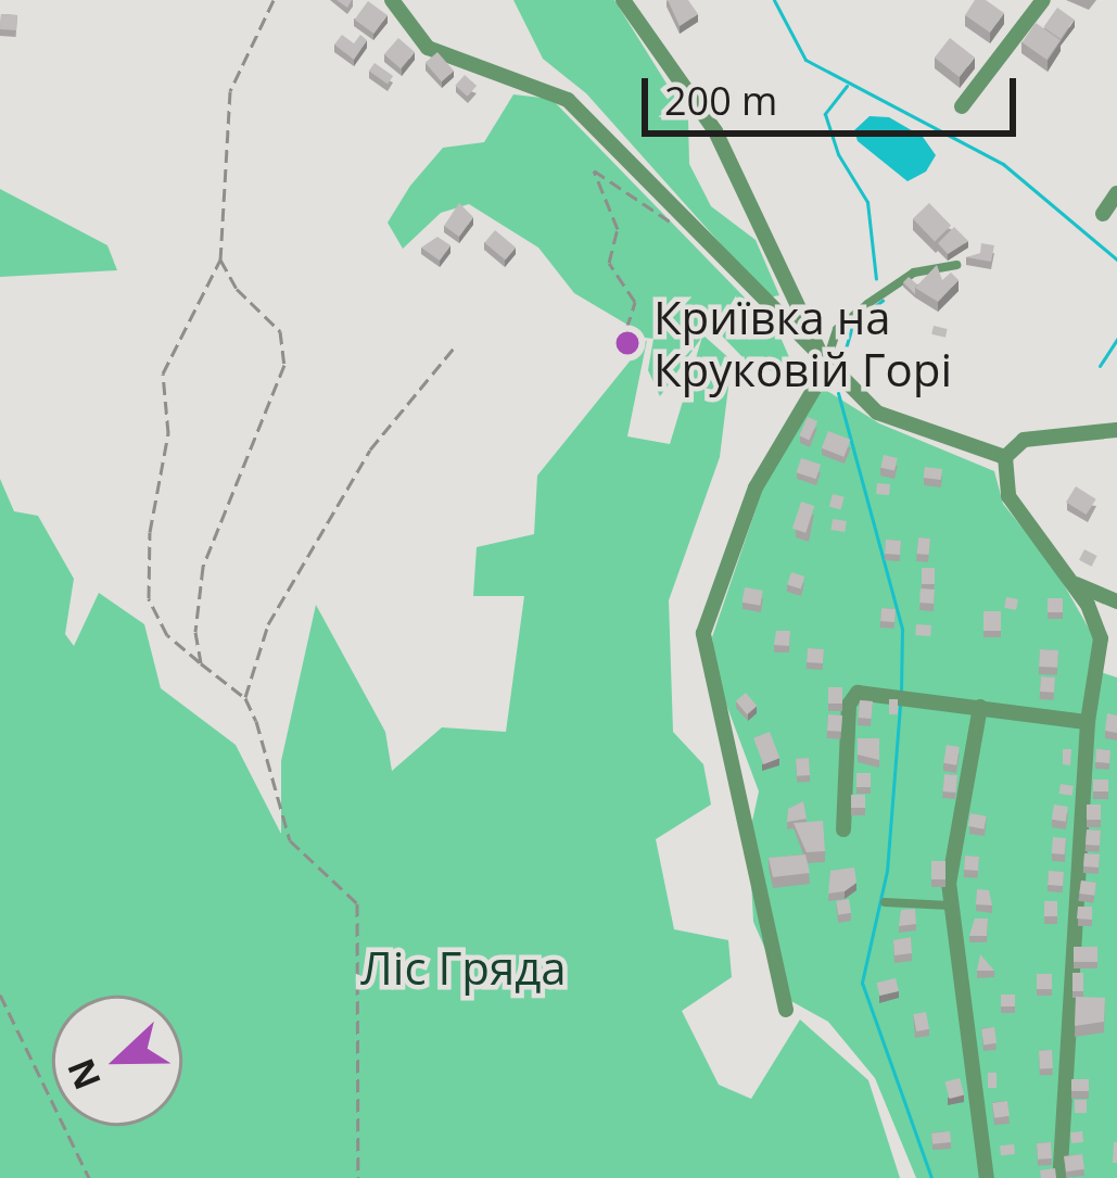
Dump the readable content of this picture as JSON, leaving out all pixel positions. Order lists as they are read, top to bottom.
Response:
{
  "parks": ["Ліс Гряда"],
  "places": ["Криївка на Круковій Горі"],
  "scale_bar": "200 m",
  "north": "left"
}
